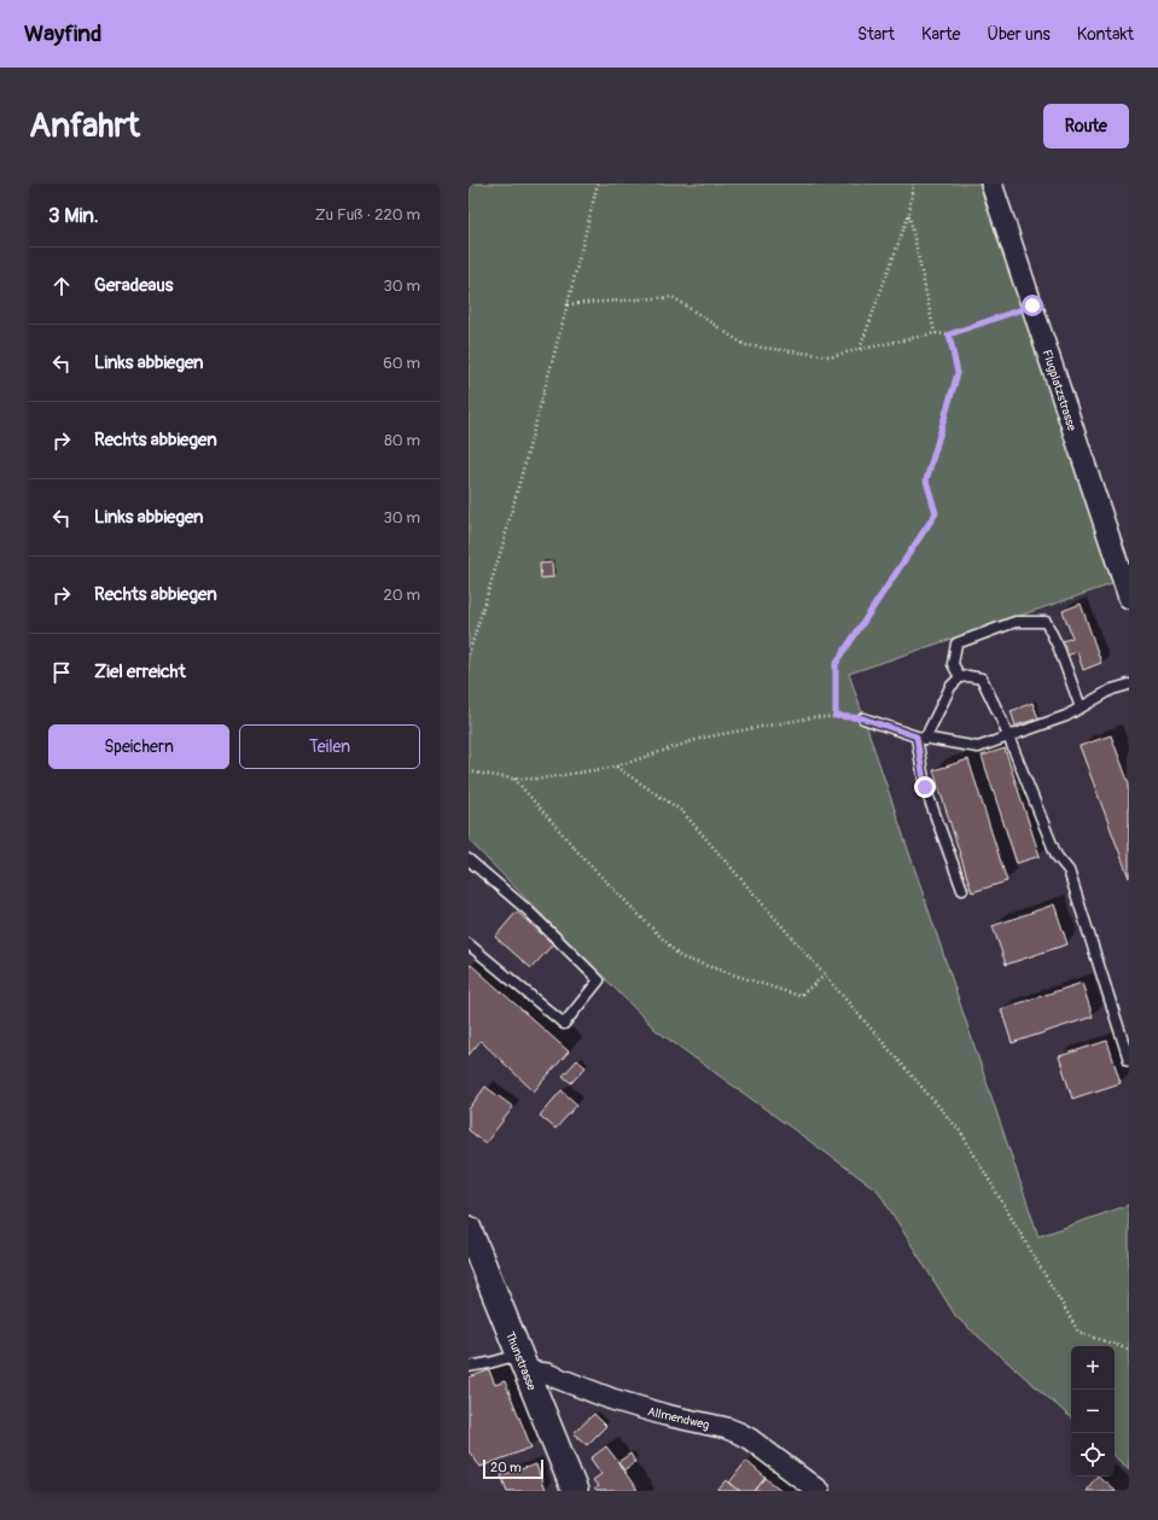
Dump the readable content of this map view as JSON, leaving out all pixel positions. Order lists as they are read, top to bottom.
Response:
{
  "streets": {
    "street": ["Flugplatzstrasse", "Thunstrasse", "Allmendweg"]
  },
  "crossings": [
    ["Thunstrasse", "Allmendweg"]
  ],
  "scale_bar": "20 m",
  "page": {
    "header": "Wayfind",
    "nav": [
      "Start",
      "Karte",
      "Über uns",
      "Kontakt"
    ],
    "buttons": [
      "Route",
      ["Speichern", "Teilen"]
    ],
    "title": "Anfahrt",
    "heading": ["3 Min.", "Zu Fuß · 220 m"],
    "list": [
      ["Geradeaus", "30 m"],
      ["Links abbiegen", "60 m"],
      ["Rechts abbiegen", "80 m"],
      ["Links abbiegen", "30 m"],
      ["Rechts abbiegen", "20 m"],
      "Ziel erreicht"
    ],
    "map_buttons": ["+", "−"],
    "scale": "20 m"
  }
}
